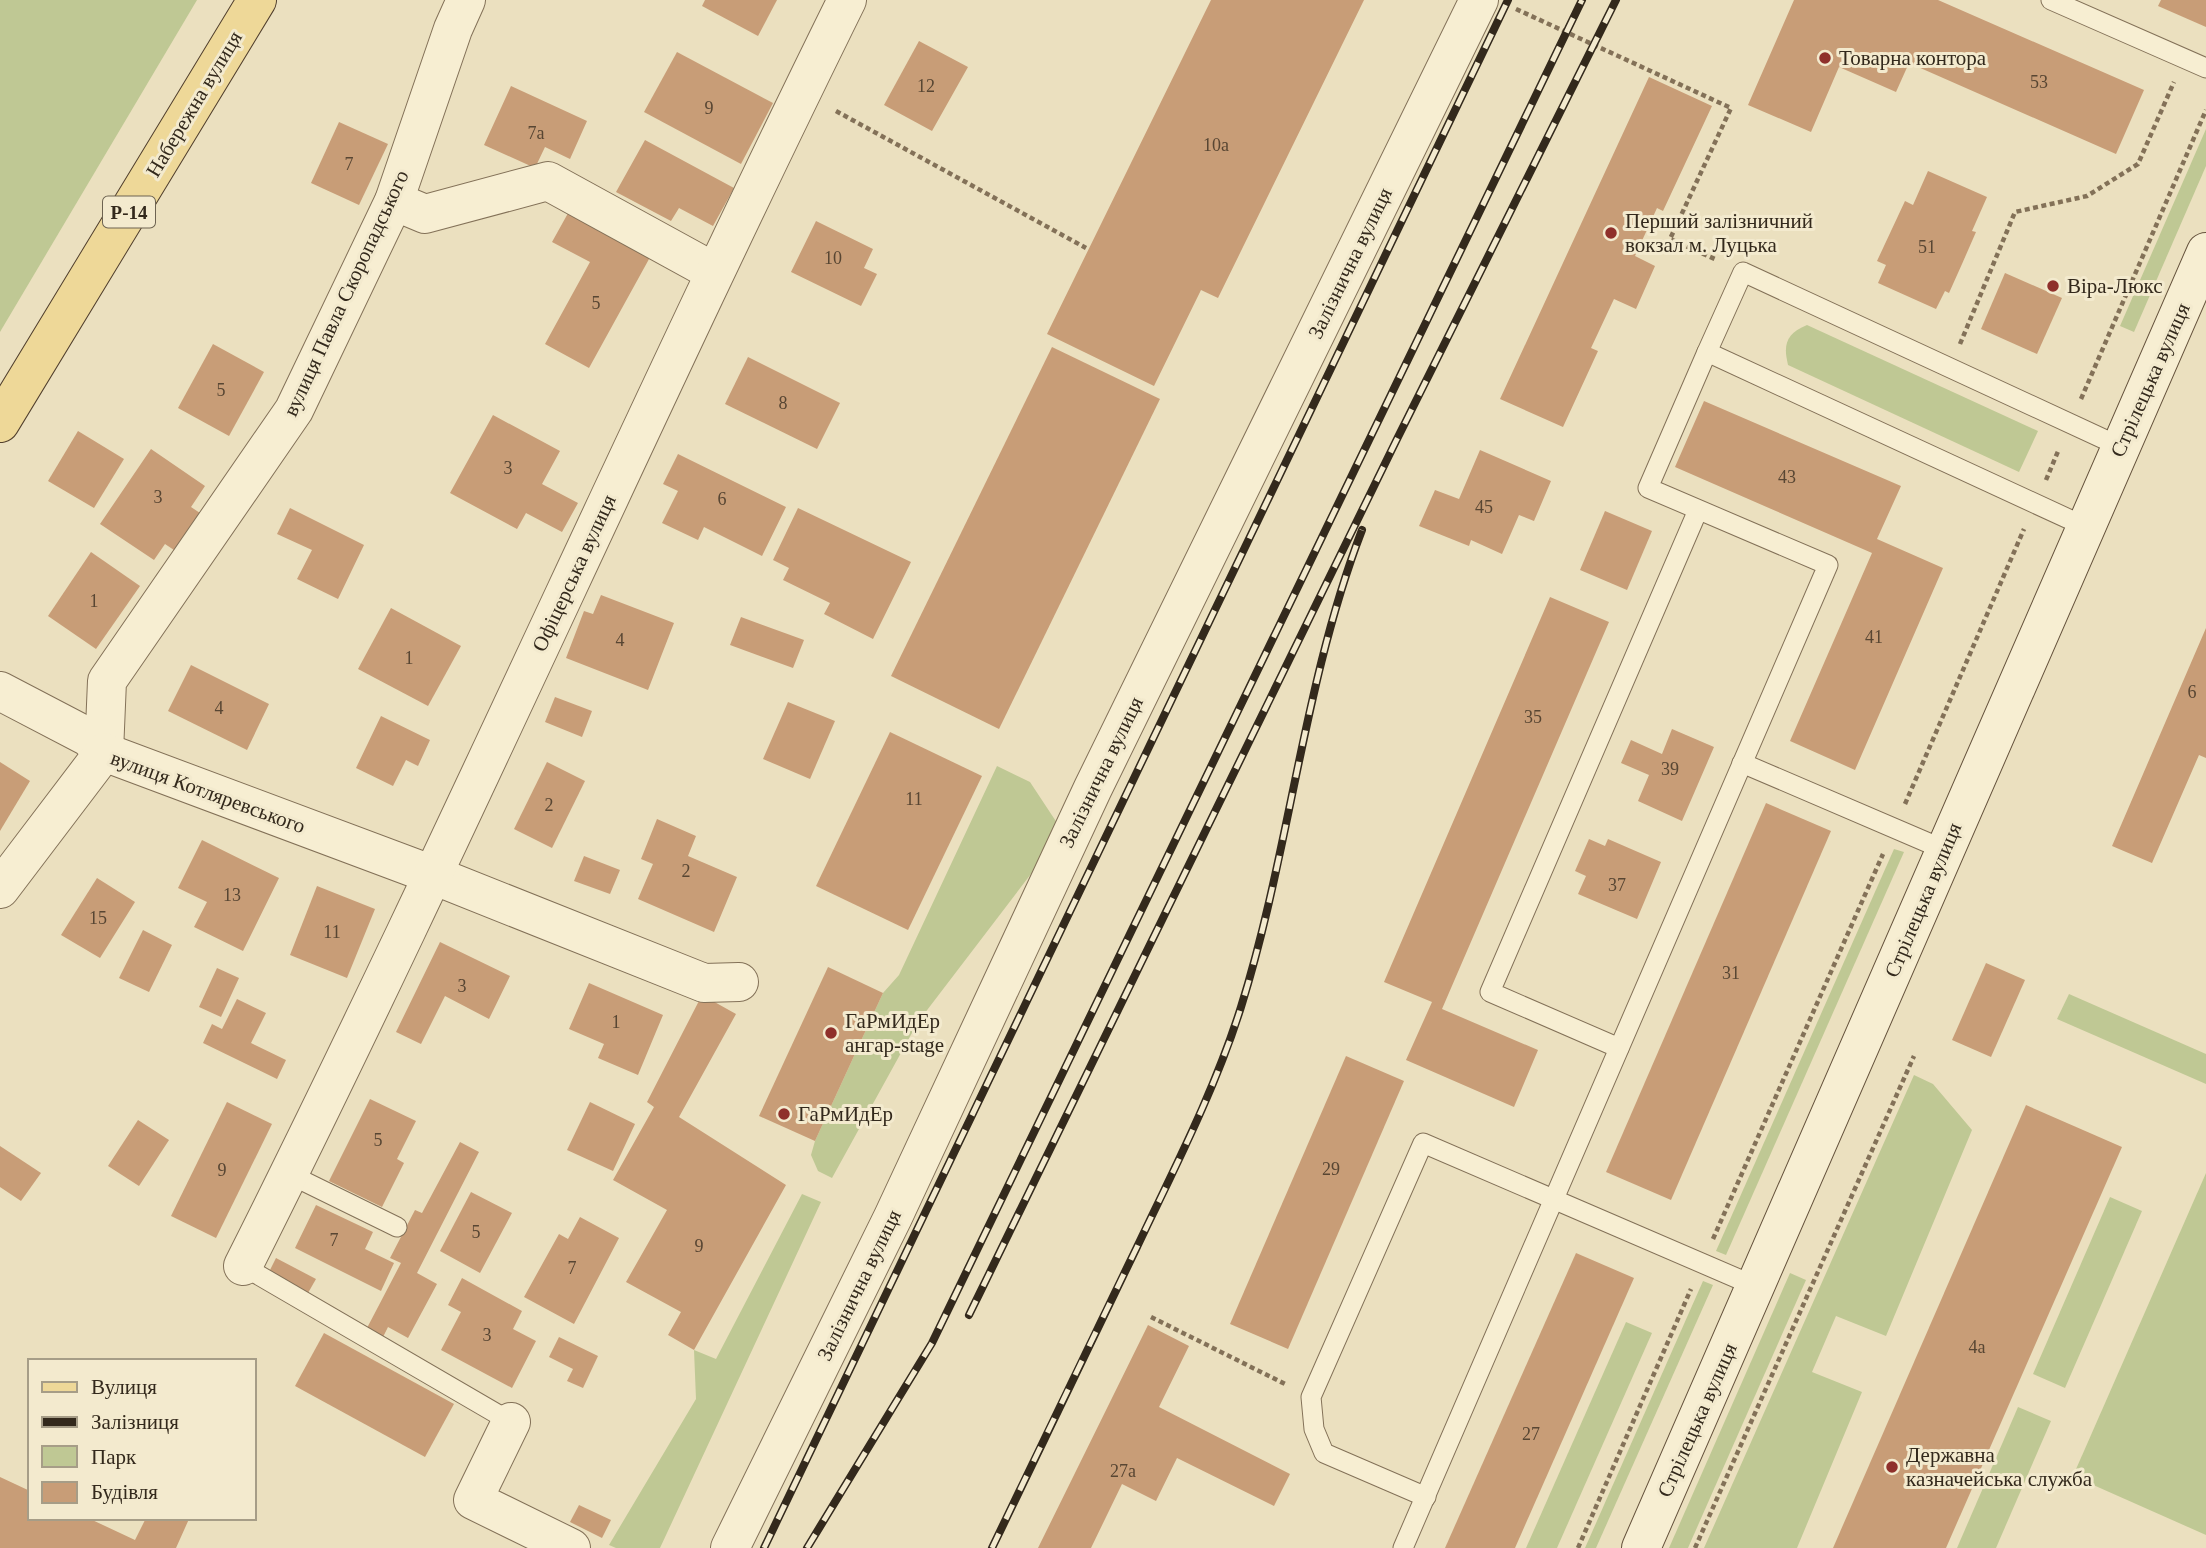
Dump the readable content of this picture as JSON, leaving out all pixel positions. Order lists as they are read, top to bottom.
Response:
{
  "streets": {
    "main road": ["Набережна вулиця", "Р-14"],
    "street": [
      "Залізнична вулиця",
      "вулиця Павла Скоропадського",
      "Стрілецька вулиця",
      "Офіцерська вулиця",
      "вулиця Котляревського"
    ]
  },
  "crossings": [
    ["вулиця Павла Скоропадського", "вулиця Котляревського"],
    ["Офіцерська вулиця", "вулиця Котляревського"]
  ],
  "places": [
    "Товарна контора",
    "Перший залізничний вокзал м. Луцька",
    "Віра-Люкс",
    "ГаРмИдЕр ангар-stage",
    "ГаРмИдЕр",
    "Державна казначейська служба"
  ],
  "house_numbers": [
    "53",
    "12",
    "9",
    "7а",
    "10а",
    "7",
    "51",
    "10",
    "5",
    "5",
    "8",
    "3",
    "43",
    "3",
    "6",
    "45",
    "1",
    "41",
    "4",
    "1",
    "6",
    "4",
    "35",
    "39",
    "11",
    "2",
    "2",
    "37",
    "13",
    "15",
    "11",
    "31",
    "3",
    "1",
    "5",
    "29",
    "9",
    "5",
    "7",
    "9",
    "7",
    "3",
    "4а",
    "27",
    "27а"
  ],
  "legend": [
    "Вулиця",
    "Залізниця",
    "Парк",
    "Будівля"
  ]
}
